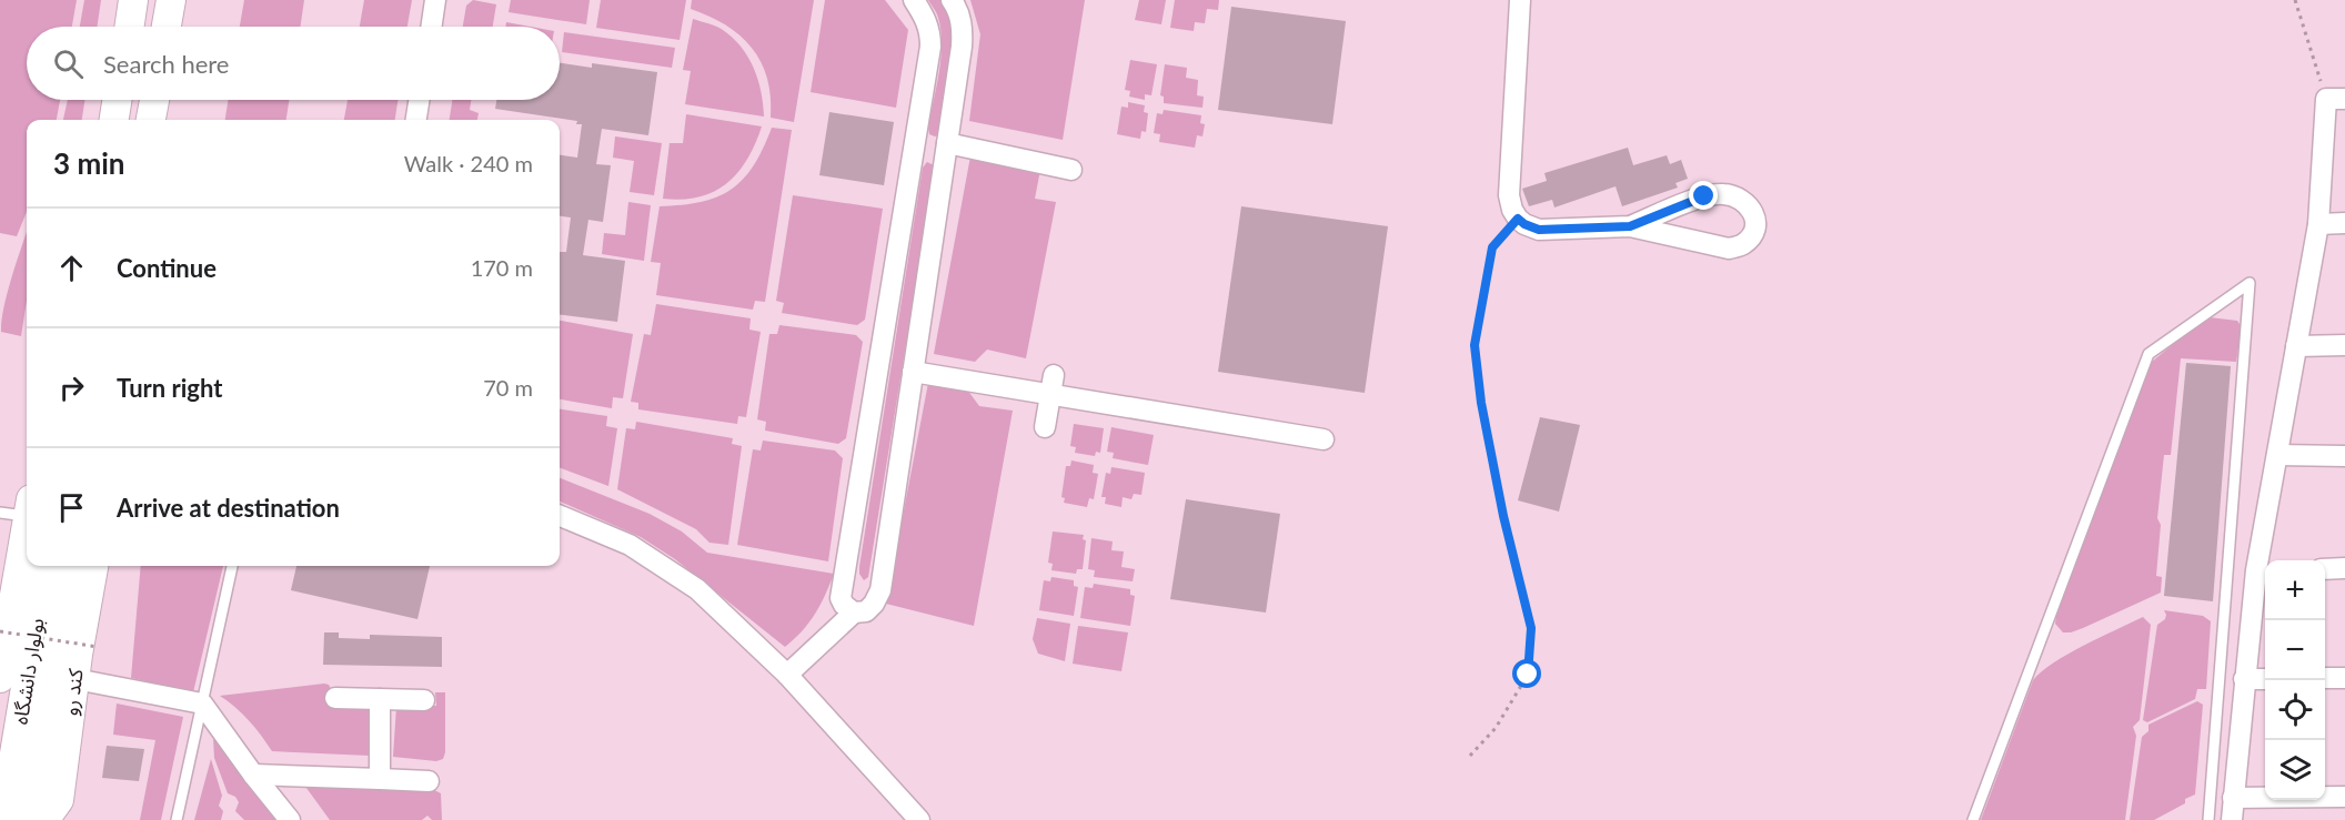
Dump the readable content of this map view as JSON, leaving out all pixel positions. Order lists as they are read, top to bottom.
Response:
{
  "streets": {
    "main road": ["بولوار دانشگاه", "کند رو"]
  },
  "page": {
    "search": "Search here",
    "heading": ["3 min", "Walk · 240 m"],
    "list": [
      ["Continue", "170 m"],
      ["Turn right", "70 m"],
      "Arrive at destination"
    ],
    "map_buttons": ["+", "−"]
  }
}
